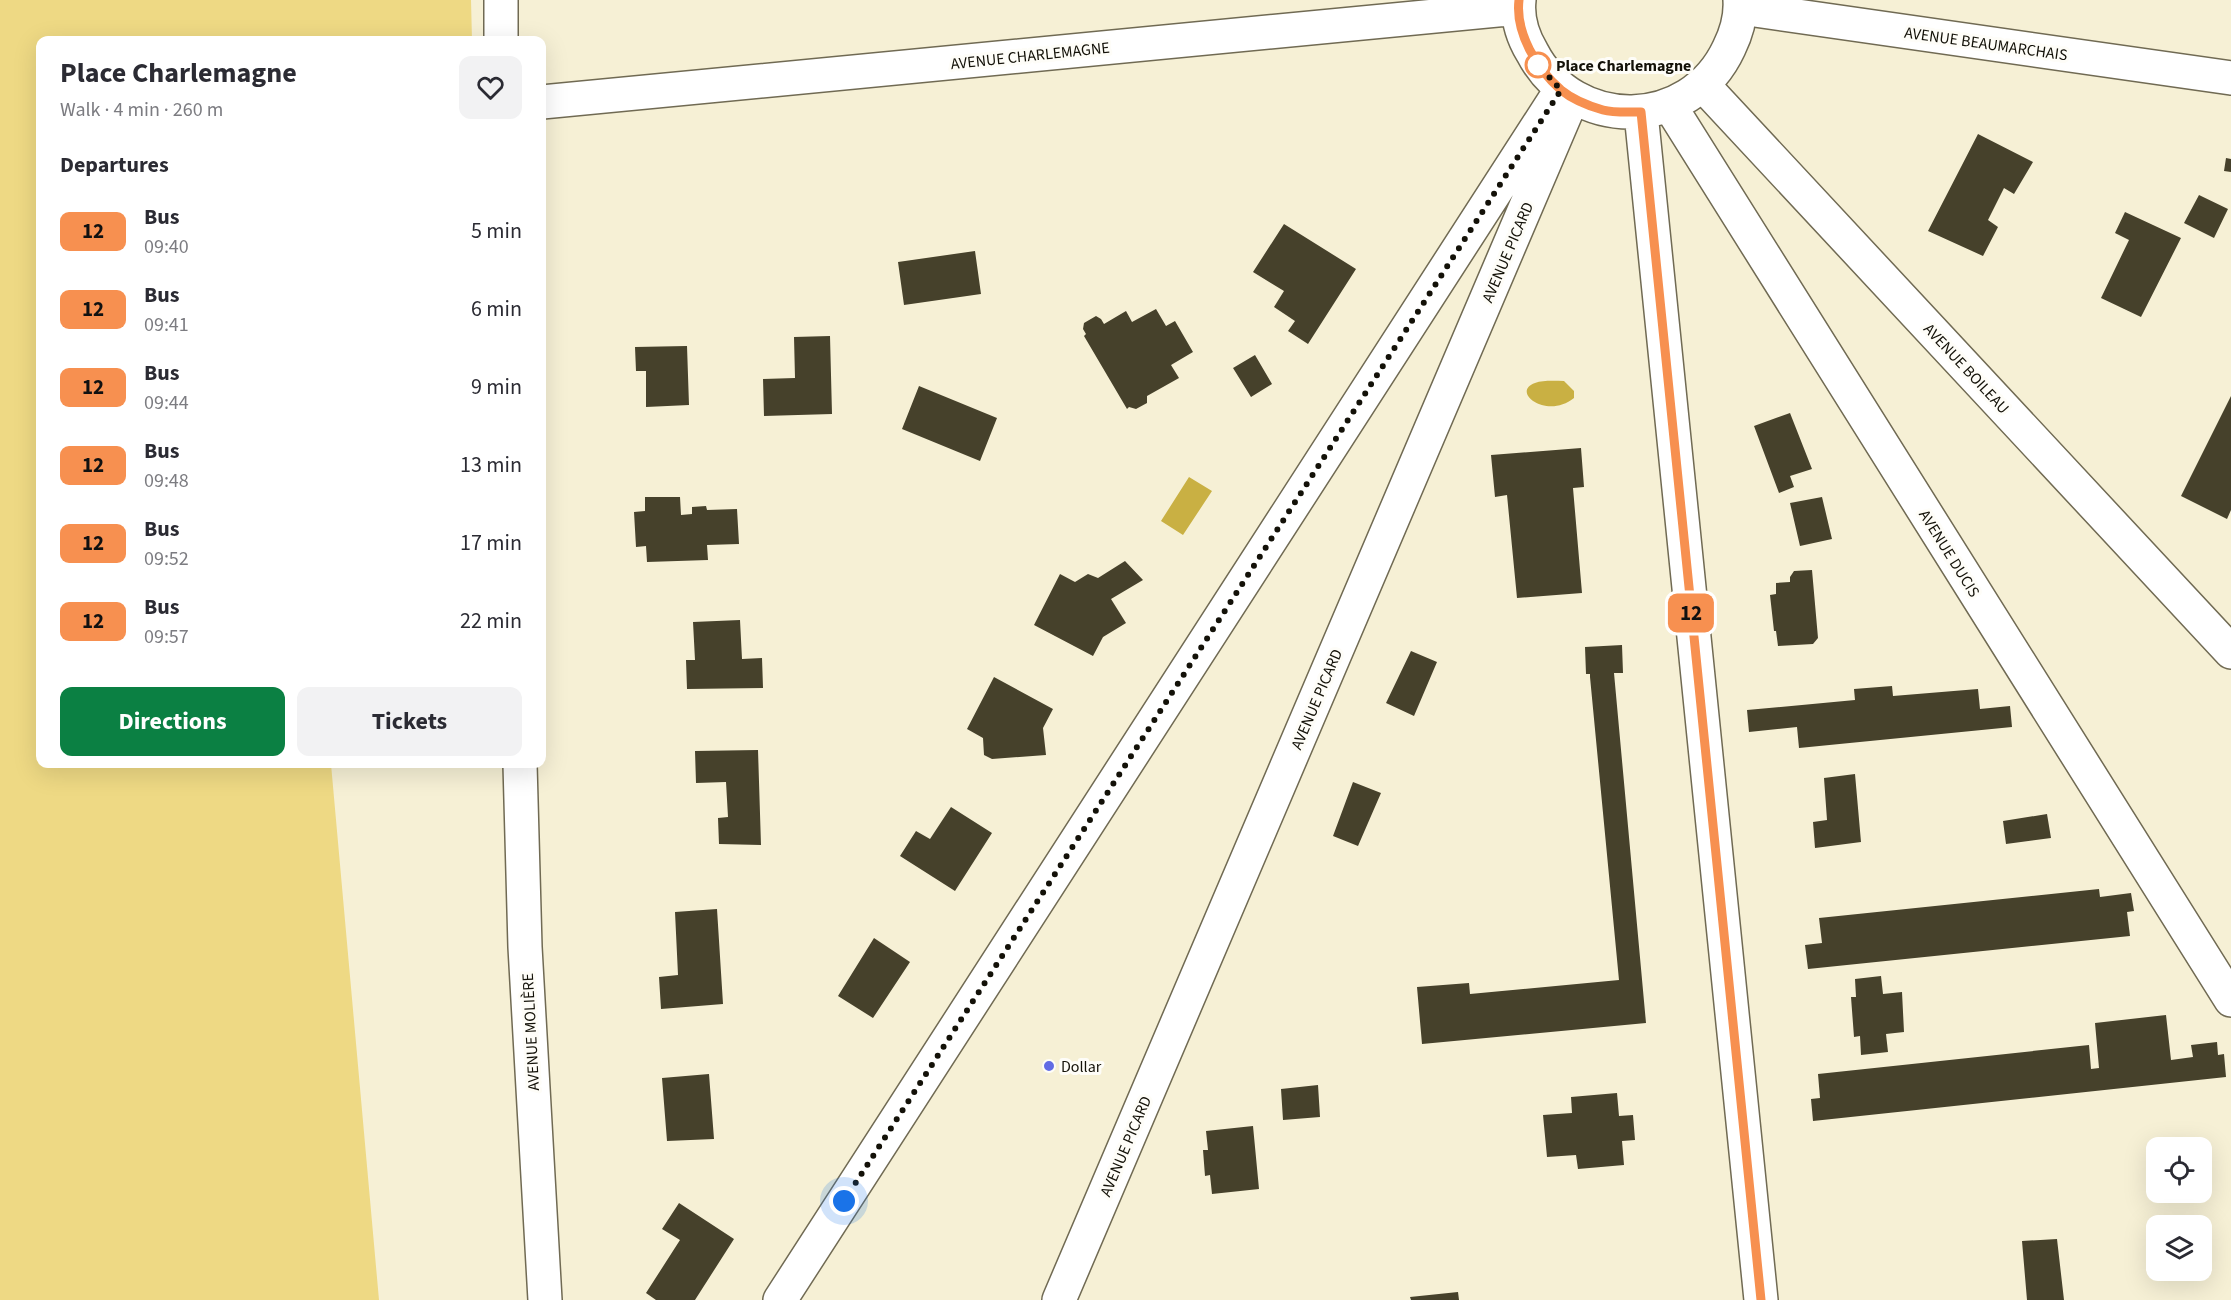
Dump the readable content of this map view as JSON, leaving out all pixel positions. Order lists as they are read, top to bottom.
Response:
{
  "streets": {
    "street": [
      "AVENUE BEAUMARCHAIS",
      "AVENUE CHARLEMAGNE",
      "AVENUE PICARD",
      "AVENUE BOILEAU",
      "AVENUE DUCIS",
      "AVENUE MOLIÈRE"
    ]
  },
  "places": ["Place Charlemagne", "Dollar"],
  "lines": ["bus line 12"],
  "page": {
    "on_map": "12",
    "heading": [
      ["Place Charlemagne", "Walk · 4 min · 260 m"],
      "Departures"
    ],
    "list": [
      {
        "mark": "12",
        "name": "Bus",
        "note": "09:40",
        "value": "5 min"
      },
      {
        "mark": "12",
        "name": "Bus",
        "note": "09:41",
        "value": "6 min"
      },
      {
        "mark": "12",
        "name": "Bus",
        "note": "09:44",
        "value": "9 min"
      },
      {
        "mark": "12",
        "name": "Bus",
        "note": "09:48",
        "value": "13 min"
      },
      {
        "mark": "12",
        "name": "Bus",
        "note": "09:52",
        "value": "17 min"
      },
      {
        "mark": "12",
        "name": "Bus",
        "note": "09:57",
        "value": "22 min"
      }
    ],
    "buttons": ["Directions", "Tickets"]
  }
}
